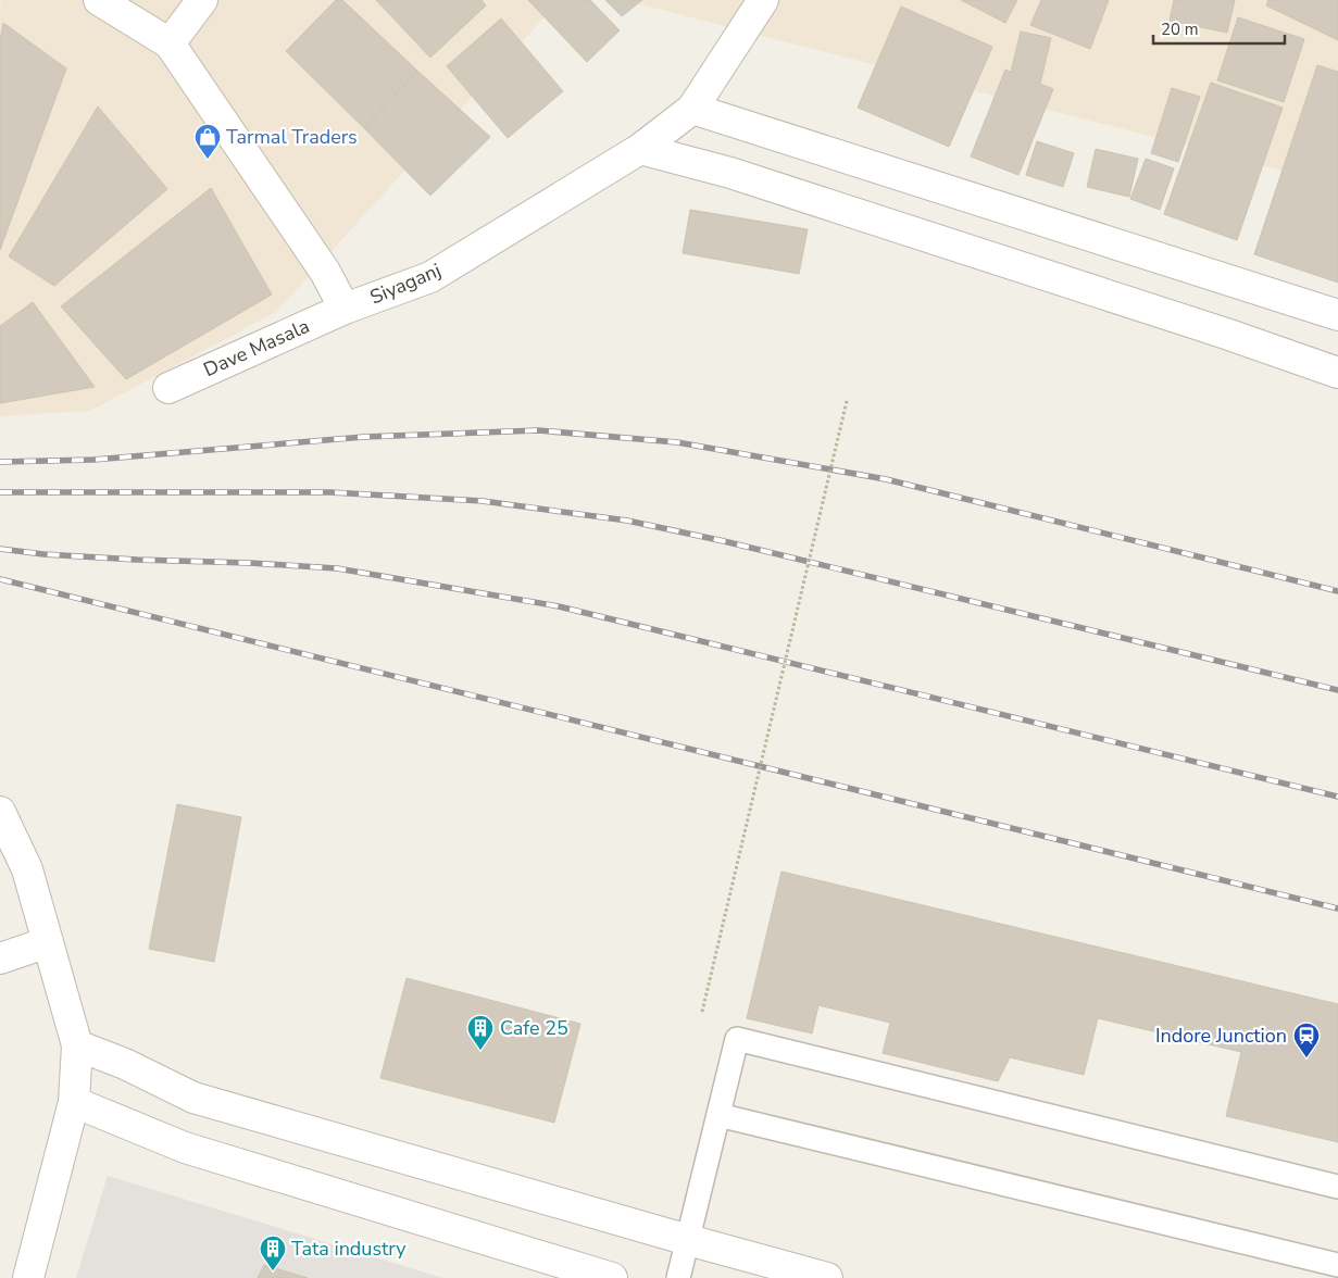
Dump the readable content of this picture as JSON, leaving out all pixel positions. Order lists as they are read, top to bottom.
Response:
{
  "streets": {
    "street": ["Siyaganj", "Dave Masala"]
  },
  "crossings": [
    ["Siyaganj", "Dave Masala"]
  ],
  "places": {
    "shop": ["Tarmal Traders"],
    "building": ["Cafe 25", "Tata industry"],
    "station": ["Indore Junction"]
  },
  "scale_bar": "20 m"
}
